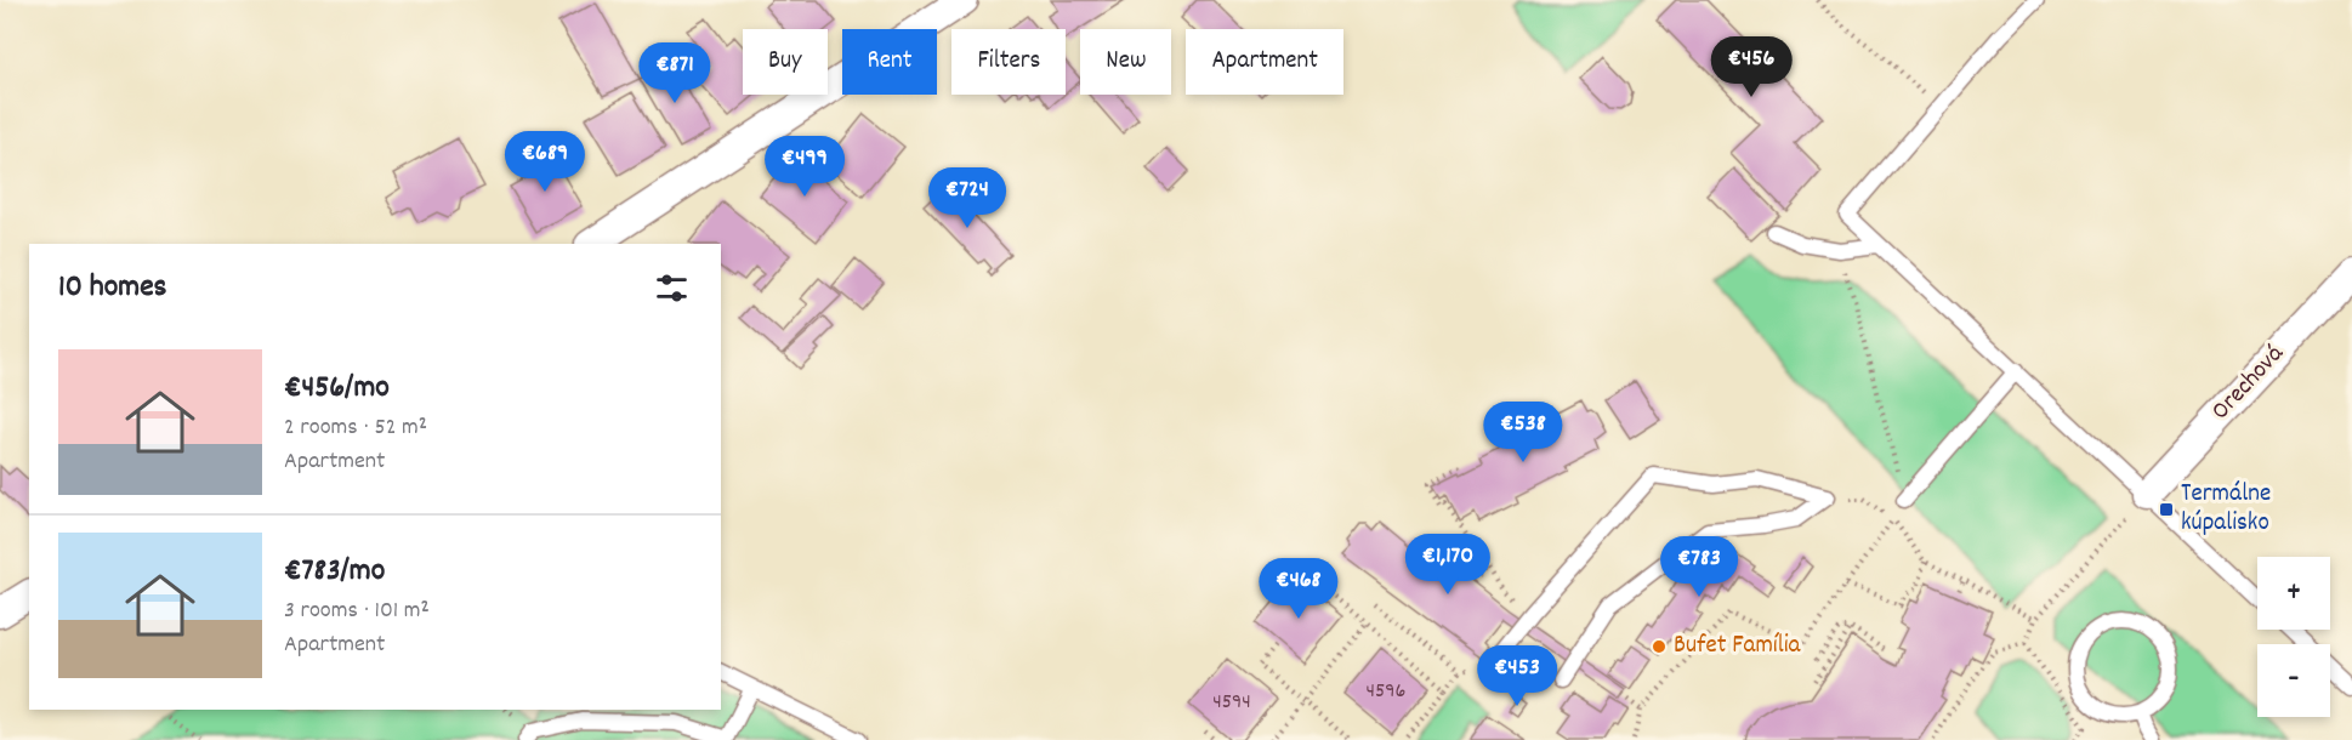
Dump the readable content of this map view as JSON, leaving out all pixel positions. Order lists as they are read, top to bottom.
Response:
{
  "streets": {
    "street": ["Orechová"]
  },
  "places": {
    "transit": ["Termálne kúpalisko"],
    "other": ["Bufet Família"]
  },
  "house_numbers": ["4596", "4594"],
  "page": {
    "chip": [
      "Buy",
      "Rent",
      "Filters",
      "New",
      "Apartment"
    ],
    "price": [
      "€456",
      "€871",
      "€689",
      "€499",
      "€724",
      "€538",
      "€1,170",
      "€783",
      "€468",
      "€453"
    ],
    "heading": "10 homes",
    "list": [
      {
        "name": "€456/mo",
        "note": "2 rooms · 52 m² · Apartment"
      },
      {
        "name": "€783/mo",
        "note": "3 rooms · 101 m² · Apartment"
      }
    ],
    "map_buttons": ["+", "−"]
  }
}
